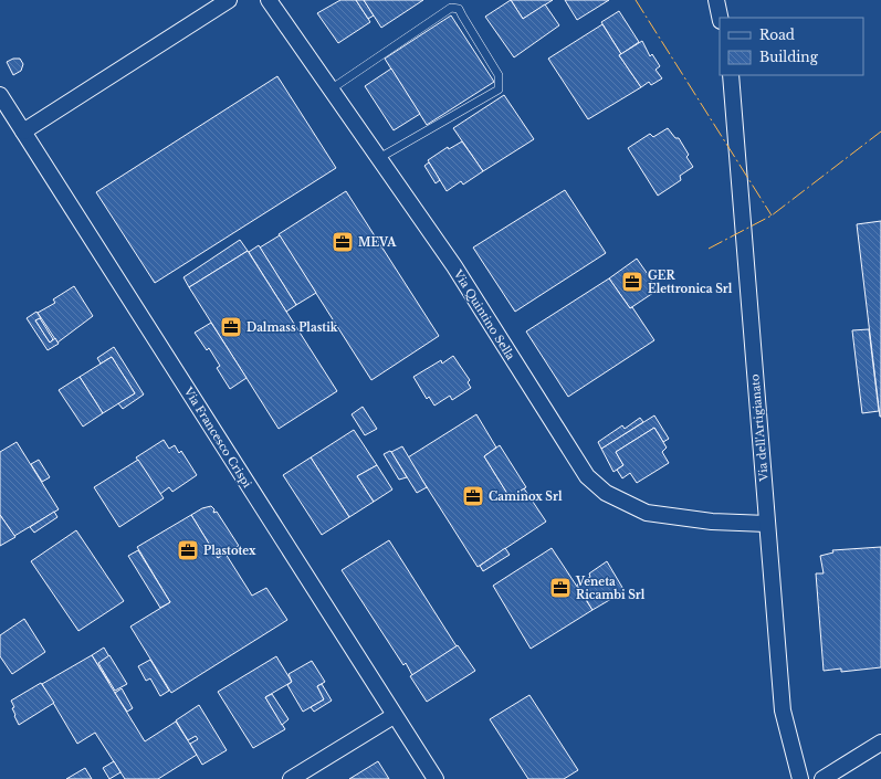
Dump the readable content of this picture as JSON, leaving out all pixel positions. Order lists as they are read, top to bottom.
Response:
{
  "streets": {
    "street": ["Via Quintino Sella", "Via dell'Artigianato", "Via Francesco Crispi"]
  },
  "crossings": [
    ["Via Quintino Sella", "Via dell'Artigianato"]
  ],
  "places": {
    "office": [
      "MEVA",
      "GER Elettronica Srl",
      "Dalmass Plastik",
      "Caminox Srl",
      "Plastotex",
      "Veneta Ricambi Srl"
    ]
  },
  "legend": ["Road", "Building"]
}
